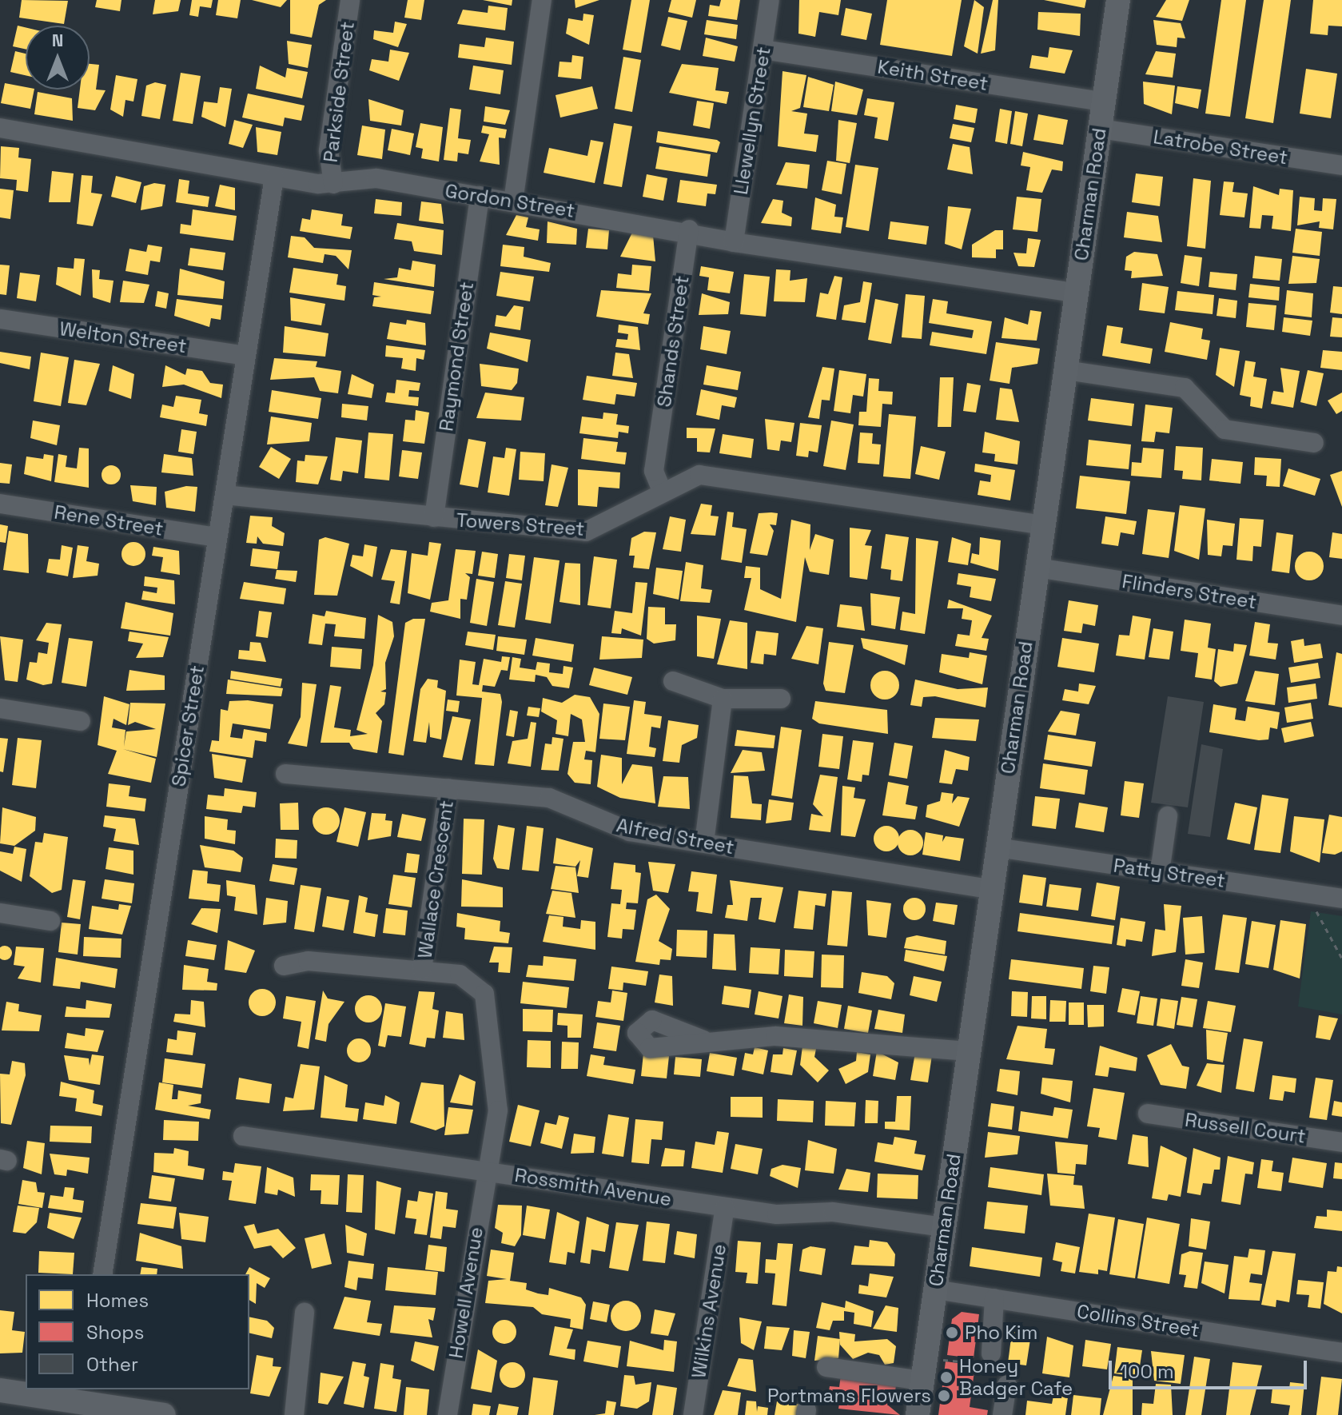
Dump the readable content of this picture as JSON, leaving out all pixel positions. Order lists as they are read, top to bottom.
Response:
{
  "streets": {
    "main road": ["Charman Road"],
    "street": [
      "Keith Street",
      "Parkside Street",
      "Llewellyn Street",
      "Latrobe Street",
      "Gordon Street",
      "Welton Street",
      "Shands Street",
      "Raymond Street",
      "Rene Street",
      "Towers Street",
      "Flinders Street",
      "Spicer Street",
      "Alfred Street",
      "Patty Street",
      "Wallace Crescent",
      "Russell Court",
      "Rossmith Avenue",
      "Howell Avenue",
      "Wilkins Avenue",
      "Collins Street"
    ]
  },
  "crossings": [
    ["Keith Street", "Llewellyn Street"],
    ["Keith Street", "Charman Road"],
    ["Parkside Street", "Gordon Street"],
    ["Llewellyn Street", "Gordon Street"],
    ["Latrobe Street", "Charman Road"],
    ["Charman Road", "Gordon Street"],
    ["Charman Road", "Towers Street"],
    ["Charman Road", "Flinders Street"],
    ["Charman Road", "Alfred Street"],
    ["Charman Road", "Patty Street"],
    ["Charman Road", "Rossmith Avenue"],
    ["Charman Road", "Collins Street"],
    ["Gordon Street", "Shands Street"],
    ["Gordon Street", "Raymond Street"],
    ["Gordon Street", "Spicer Street"],
    ["Welton Street", "Spicer Street"],
    ["Shands Street", "Towers Street"],
    ["Raymond Street", "Towers Street"],
    ["Rene Street", "Spicer Street"],
    ["Towers Street", "Spicer Street"],
    ["Alfred Street", "Wallace Crescent"],
    ["Wallace Crescent", "Rossmith Avenue"],
    ["Wallace Crescent", "Howell Avenue"],
    ["Rossmith Avenue", "Howell Avenue"],
    ["Rossmith Avenue", "Wilkins Avenue"]
  ],
  "places": ["Pho Kim", "Honey Badger Cafe", "Portmans Flowers"],
  "legend": ["Homes", "Shops", "Other"],
  "scale_bar": "100 m",
  "north": "top"
}
